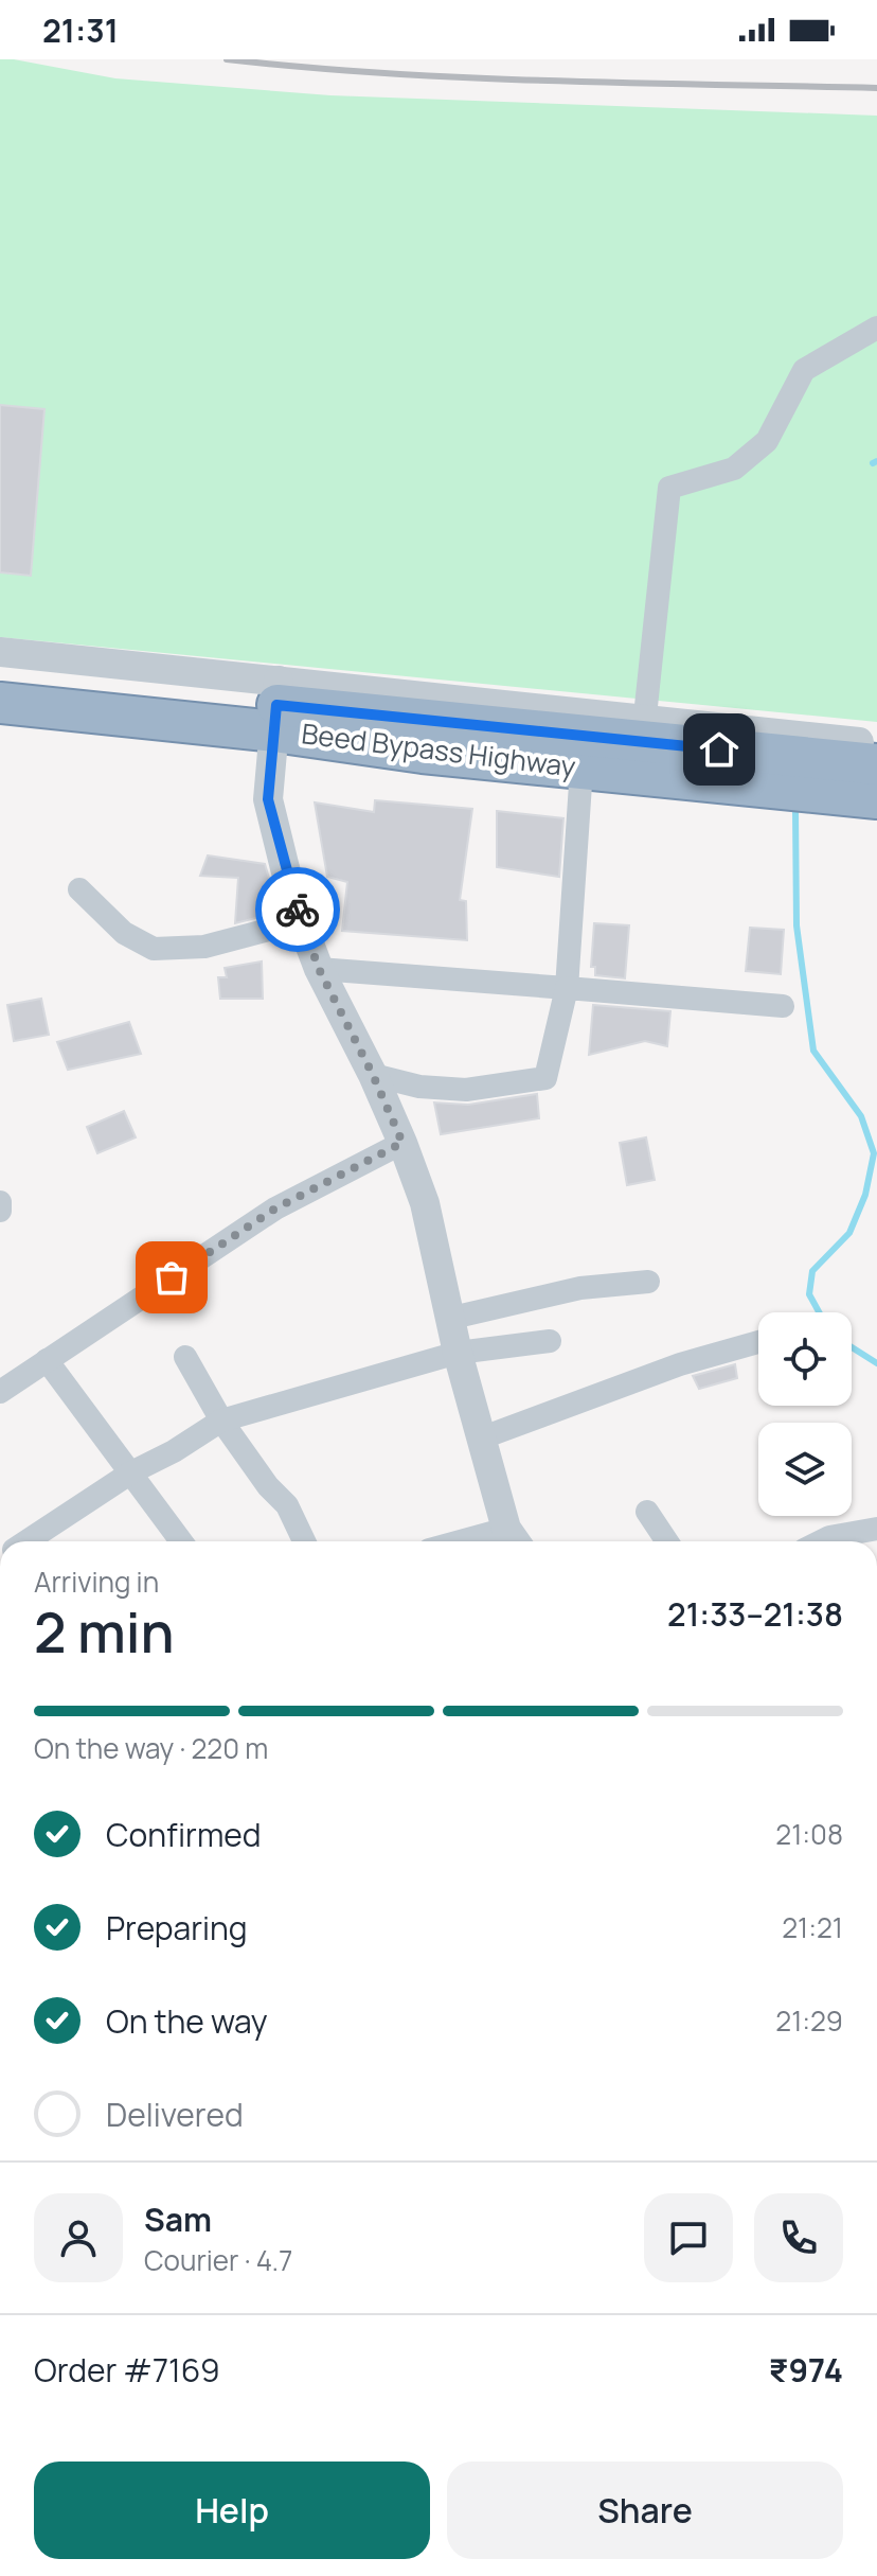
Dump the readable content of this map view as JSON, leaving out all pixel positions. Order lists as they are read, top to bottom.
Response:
{
  "streets": {
    "highway": ["Beed Bypass Highway"]
  },
  "page": {
    "status": "21:31",
    "heading": ["2 min", "Arriving in", "21:33–21:38"],
    "panel": [
      "Sam",
      "Courier · 4.7",
      "Order #7169",
      "₹974"
    ],
    "bar": "On the way · 220 m",
    "list": [
      ["Confirmed", "21:08"],
      ["Preparing", "21:21"],
      ["On the way", "21:29"],
      "Delivered"
    ],
    "buttons": ["Help", "Share"]
  }
}
